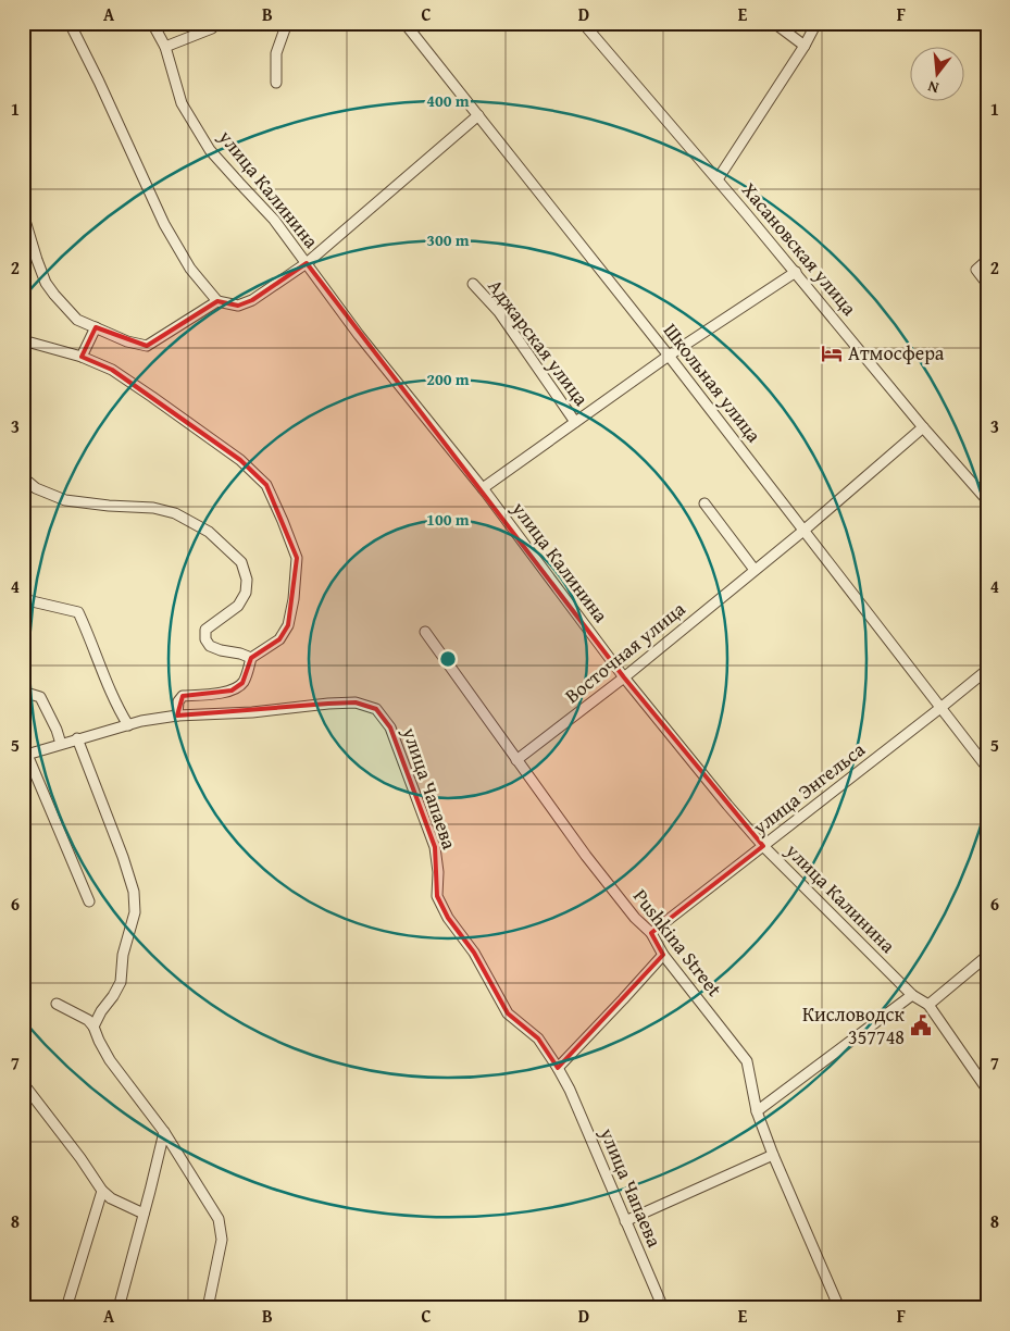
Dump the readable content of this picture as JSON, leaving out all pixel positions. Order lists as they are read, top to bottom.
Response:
{
  "streets": {
    "street": [
      "улица Калинина",
      "Хасановская улица",
      "Аджарская улица",
      "Школьная улица",
      "Восточная улица",
      "улица Чапаева",
      "улица Энгельса",
      "Pushkina Street"
    ]
  },
  "crossings": [
    ["улица Калинина", "Аджарская улица"],
    ["улица Калинина", "Восточная улица"],
    ["улица Калинина", "улица Энгельса"],
    ["Хасановская улица", "Аджарская улица"],
    ["Хасановская улица", "Восточная улица"],
    ["Аджарская улица", "Школьная улица"],
    ["Школьная улица", "Восточная улица"],
    ["Школьная улица", "улица Энгельса"],
    ["Восточная улица", "Pushkina Street"],
    ["улица Энгельса", "Pushkina Street"]
  ],
  "places": {
    "hotel": ["Атмосфера"],
    "public building": ["Кисловодск 357748"]
  },
  "north": "bottom",
  "grid": {
    "columns": [
      "A",
      "B",
      "C",
      "D",
      "E",
      "F"
    ],
    "rows": [
      "1",
      "2",
      "3",
      "4",
      "5",
      "6",
      "7",
      "8"
    ]
  },
  "rings": [
    "400 m",
    "300 m",
    "200 m",
    "100 m"
  ]
}
